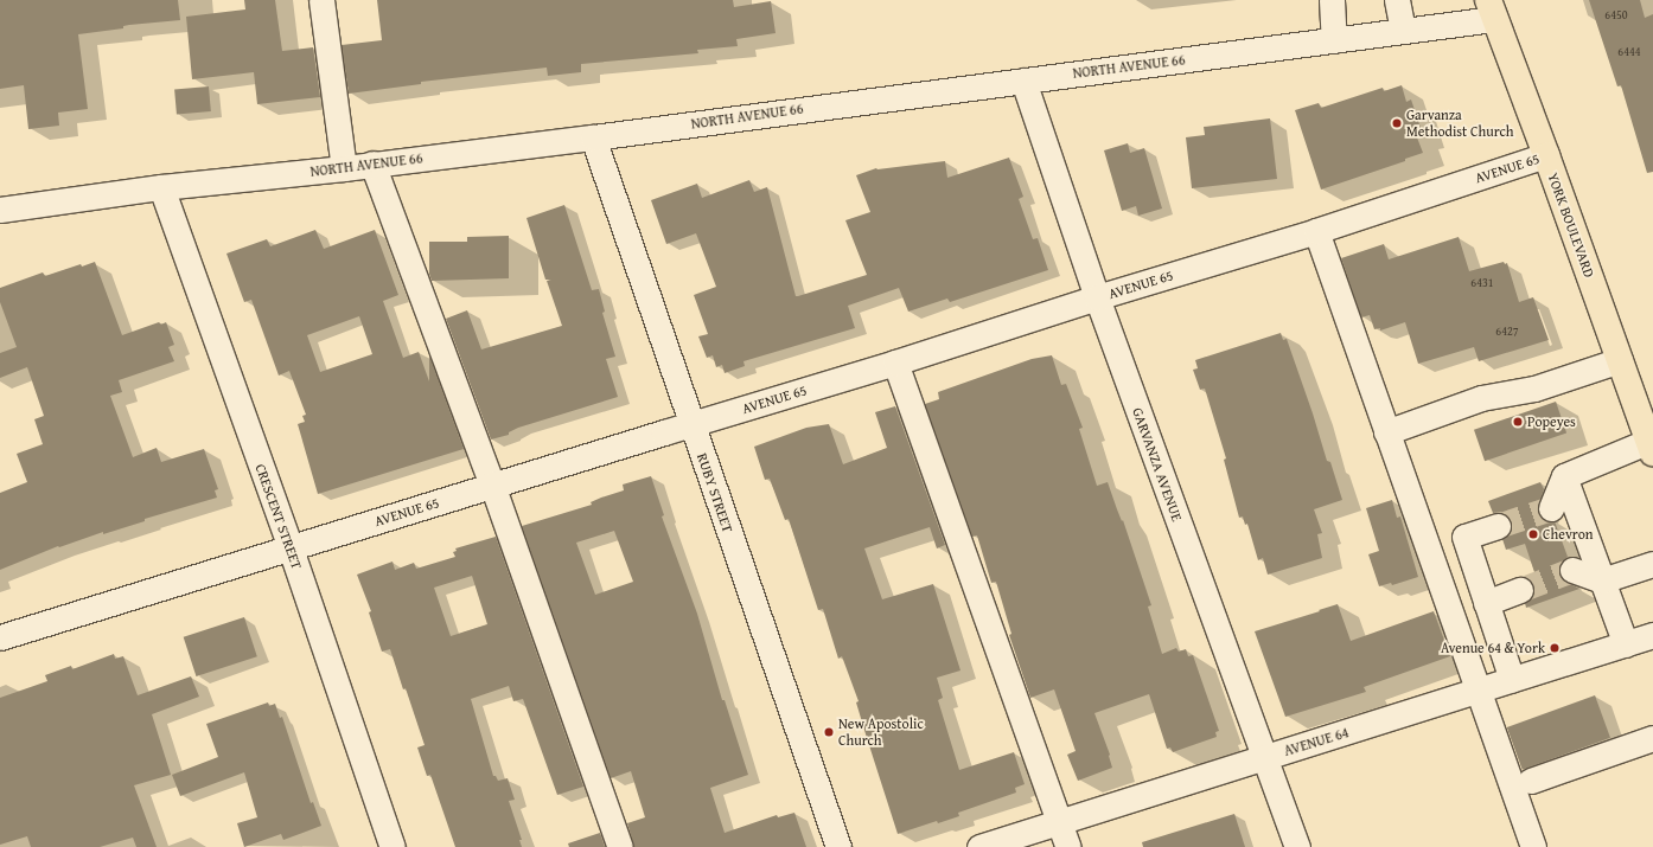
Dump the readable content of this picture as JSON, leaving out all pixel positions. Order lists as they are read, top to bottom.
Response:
{
  "streets": {
    "main road": ["YORK BOULEVARD"],
    "street": [
      "NORTH AVENUE 66",
      "AVENUE 65",
      "GARVANZA AVENUE",
      "RUBY STREET",
      "CRESCENT STREET",
      "AVENUE 64"
    ]
  },
  "crossings": [
    ["NORTH AVENUE 66", "YORK BOULEVARD"],
    ["NORTH AVENUE 66", "GARVANZA AVENUE"],
    ["NORTH AVENUE 66", "RUBY STREET"],
    ["NORTH AVENUE 66", "CRESCENT STREET"],
    ["AVENUE 65", "YORK BOULEVARD"],
    ["AVENUE 65", "GARVANZA AVENUE"],
    ["AVENUE 65", "RUBY STREET"],
    ["AVENUE 65", "CRESCENT STREET"],
    ["GARVANZA AVENUE", "AVENUE 64"]
  ],
  "places": [
    "Garvanza Methodist Church",
    "Popeyes",
    "Chevron",
    "Avenue 64 & York",
    "New Apostolic Church"
  ],
  "house_numbers": [
    "6450",
    "6444",
    "6431",
    "6427"
  ]
}
